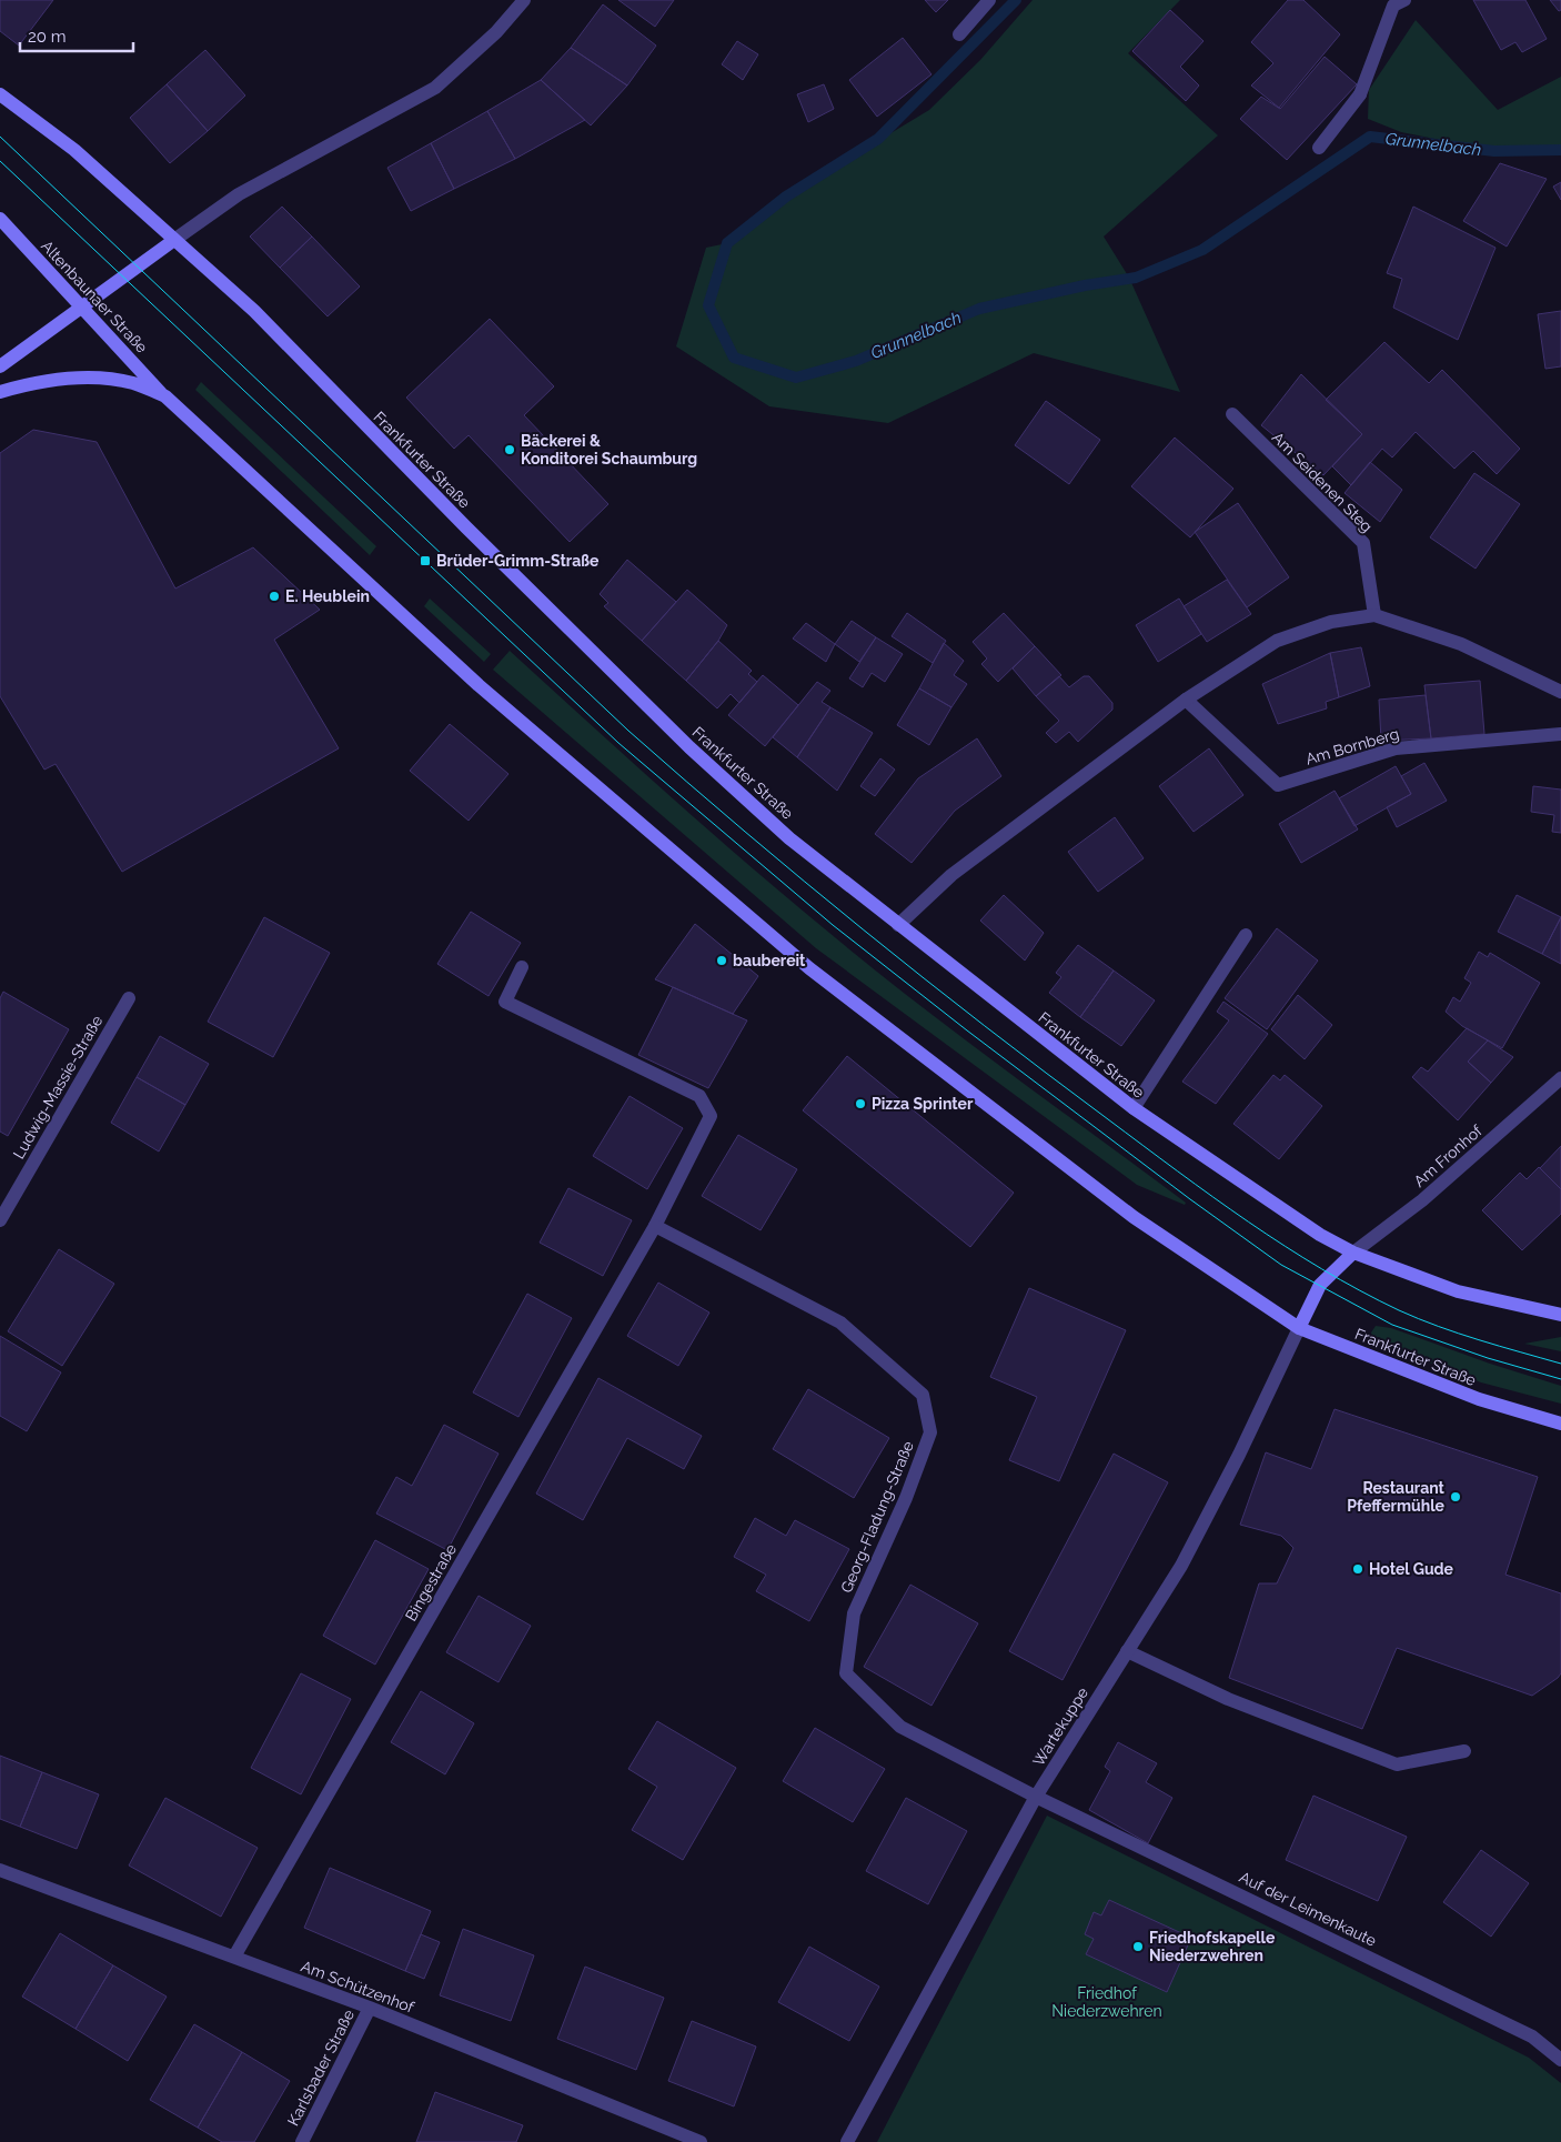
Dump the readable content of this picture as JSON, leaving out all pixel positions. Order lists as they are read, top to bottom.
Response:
{
  "streets": {
    "main road": ["Altenbaunaer Straße", "Frankfurter Straße"],
    "street": [
      "Am Seidenen Steg",
      "Am Bornberg",
      "Ludwig-Massie-Straße",
      "Am Fronhof",
      "Georg-Fladung-Straße",
      "Bingestraße",
      "Wartekuppe",
      "Auf der Leimenkaute",
      "Am Schützenhof",
      "Karlsbader Straße"
    ]
  },
  "crossings": [
    ["Altenbaunaer Straße", "Frankfurter Straße"],
    ["Frankfurter Straße", "Am Fronhof"],
    ["Frankfurter Straße", "Wartekuppe"],
    ["Georg-Fladung-Straße", "Bingestraße"],
    ["Georg-Fladung-Straße", "Wartekuppe"],
    ["Georg-Fladung-Straße", "Auf der Leimenkaute"],
    ["Bingestraße", "Am Schützenhof"],
    ["Wartekuppe", "Auf der Leimenkaute"],
    ["Am Schützenhof", "Karlsbader Straße"]
  ],
  "water": ["Grunnelbach"],
  "parks": ["Friedhof Niederzwehren"],
  "places": {
    "other": [
      "Bäckerei & Konditorei Schaumburg",
      "E. Heublein",
      "baubereit",
      "Pizza Sprinter",
      "Restaurant Pfeffermühle",
      "Hotel Gude",
      "Friedhofskapelle Niederzwehren"
    ],
    "transit": ["Brüder-Grimm-Straße"]
  },
  "scale_bar": "20 m"
}
